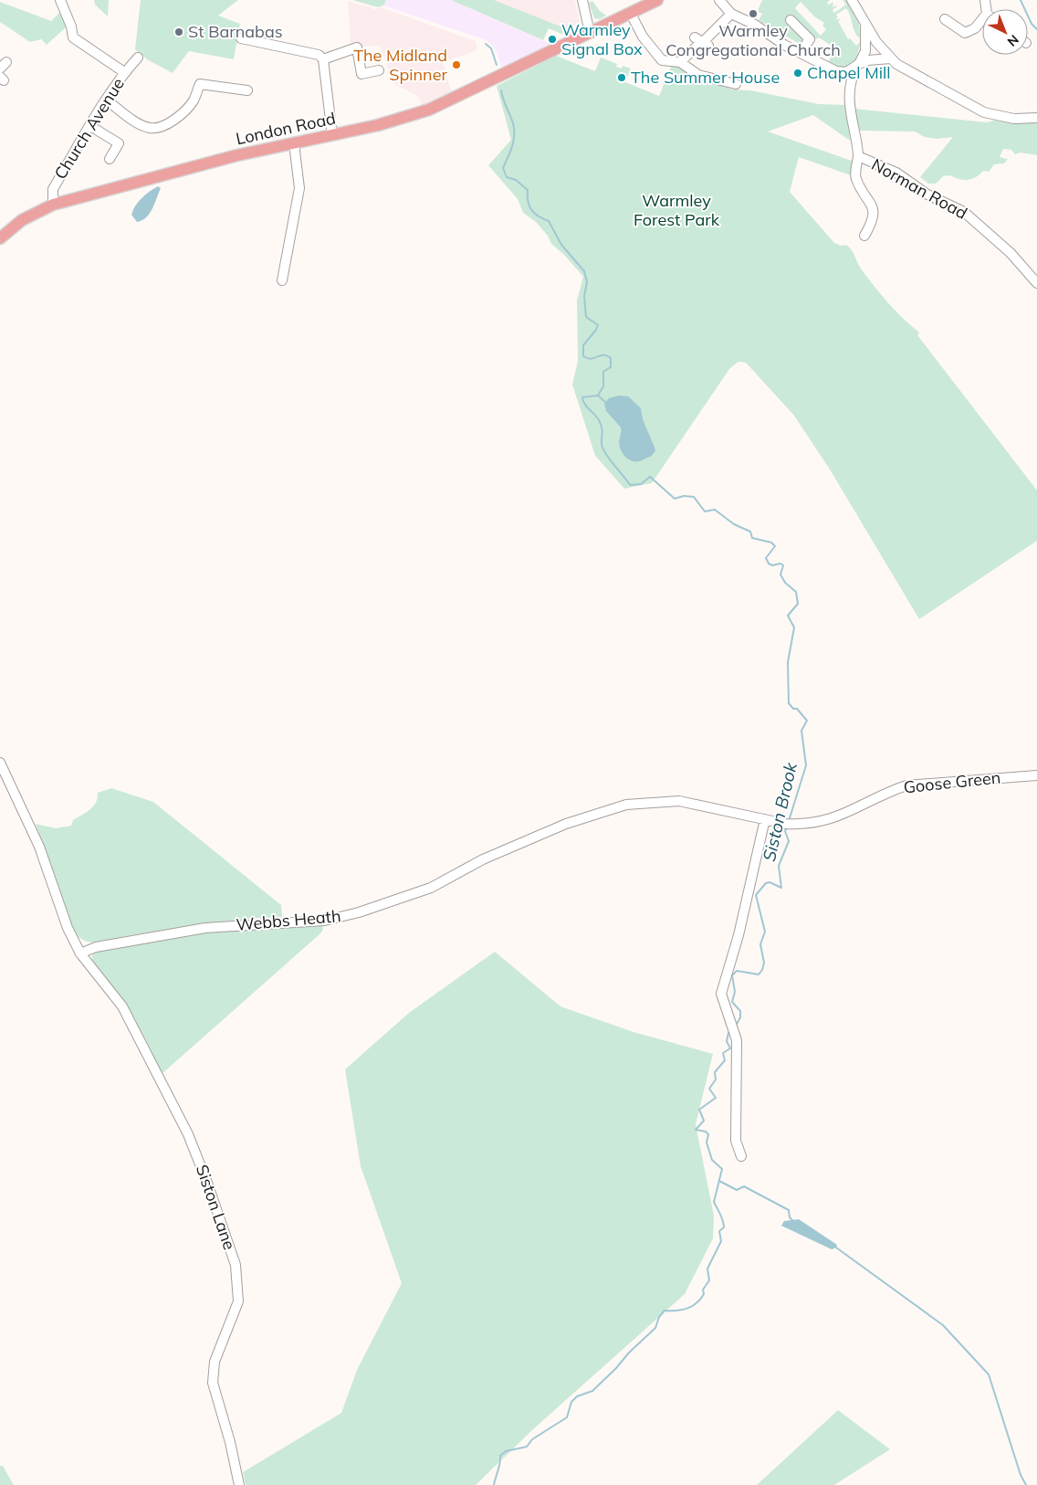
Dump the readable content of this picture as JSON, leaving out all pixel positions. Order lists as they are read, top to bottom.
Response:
{
  "streets": {
    "main road": ["London Road"],
    "street": [
      "Church Avenue",
      "Norman Road",
      "Goose Green",
      "Webbs Heath",
      "Siston Lane"
    ]
  },
  "crossings": [
    ["Church Avenue", "London Road"],
    ["Goose Green", "Webbs Heath"],
    ["Webbs Heath", "Siston Lane"]
  ],
  "water": ["Siston Brook"],
  "parks": ["Warmley Forest Park"],
  "places": [
    "Warmley Congregational Church",
    "St Barnabas",
    "Warmley Signal Box",
    "The Midland Spinner",
    "Chapel Mill",
    "The Summer House"
  ],
  "north": "bottom right"
}
